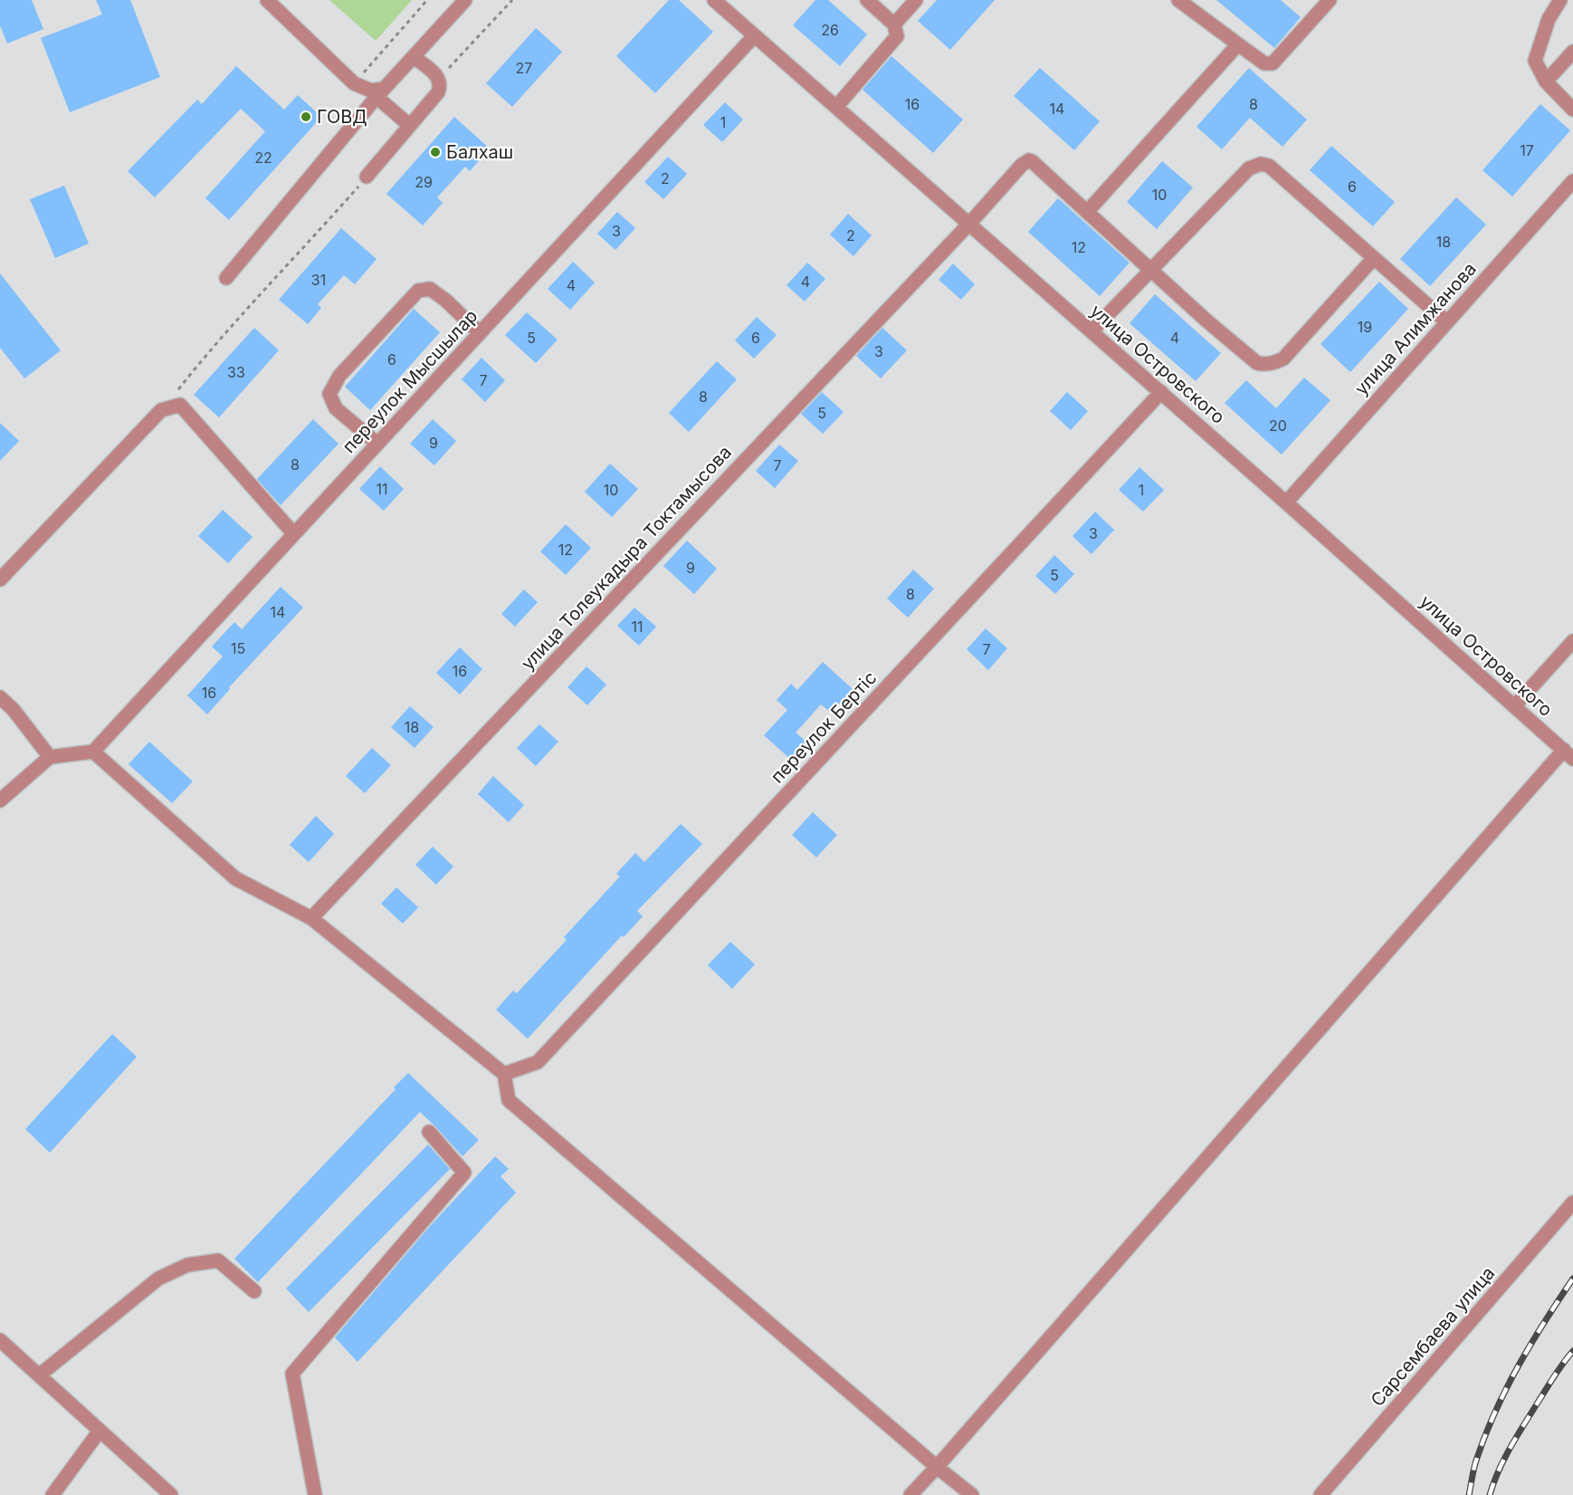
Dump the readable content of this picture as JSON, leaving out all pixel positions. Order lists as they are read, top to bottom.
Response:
{
  "streets": {
    "street": [
      "улица Алимжанова",
      "улица Островского",
      "переулок Мысшылар",
      "улица Толеукадыра Токтамысова",
      "переулок Бертіс",
      "Сарсембаева улица"
    ]
  },
  "crossings": [
    ["улица Алимжанова", "улица Островского"],
    ["улица Островского", "переулок Мысшылар"],
    ["улица Островского", "улица Толеукадыра Токтамысова"],
    ["улица Островского", "переулок Бертіс"]
  ],
  "places": ["ГОВД", "Балхаш"],
  "house_numbers": [
    "26",
    "27",
    "16",
    "8",
    "14",
    "1",
    "17",
    "22",
    "2",
    "29",
    "6",
    "10",
    "3",
    "2",
    "18",
    "12",
    "31",
    "4",
    "4",
    "19",
    "5",
    "6",
    "4",
    "3",
    "6",
    "33",
    "7",
    "8",
    "5",
    "20",
    "9",
    "8",
    "7",
    "11",
    "10",
    "1",
    "3",
    "12",
    "9",
    "5",
    "8",
    "14",
    "11",
    "15",
    "7",
    "16",
    "16",
    "18"
  ]
}
